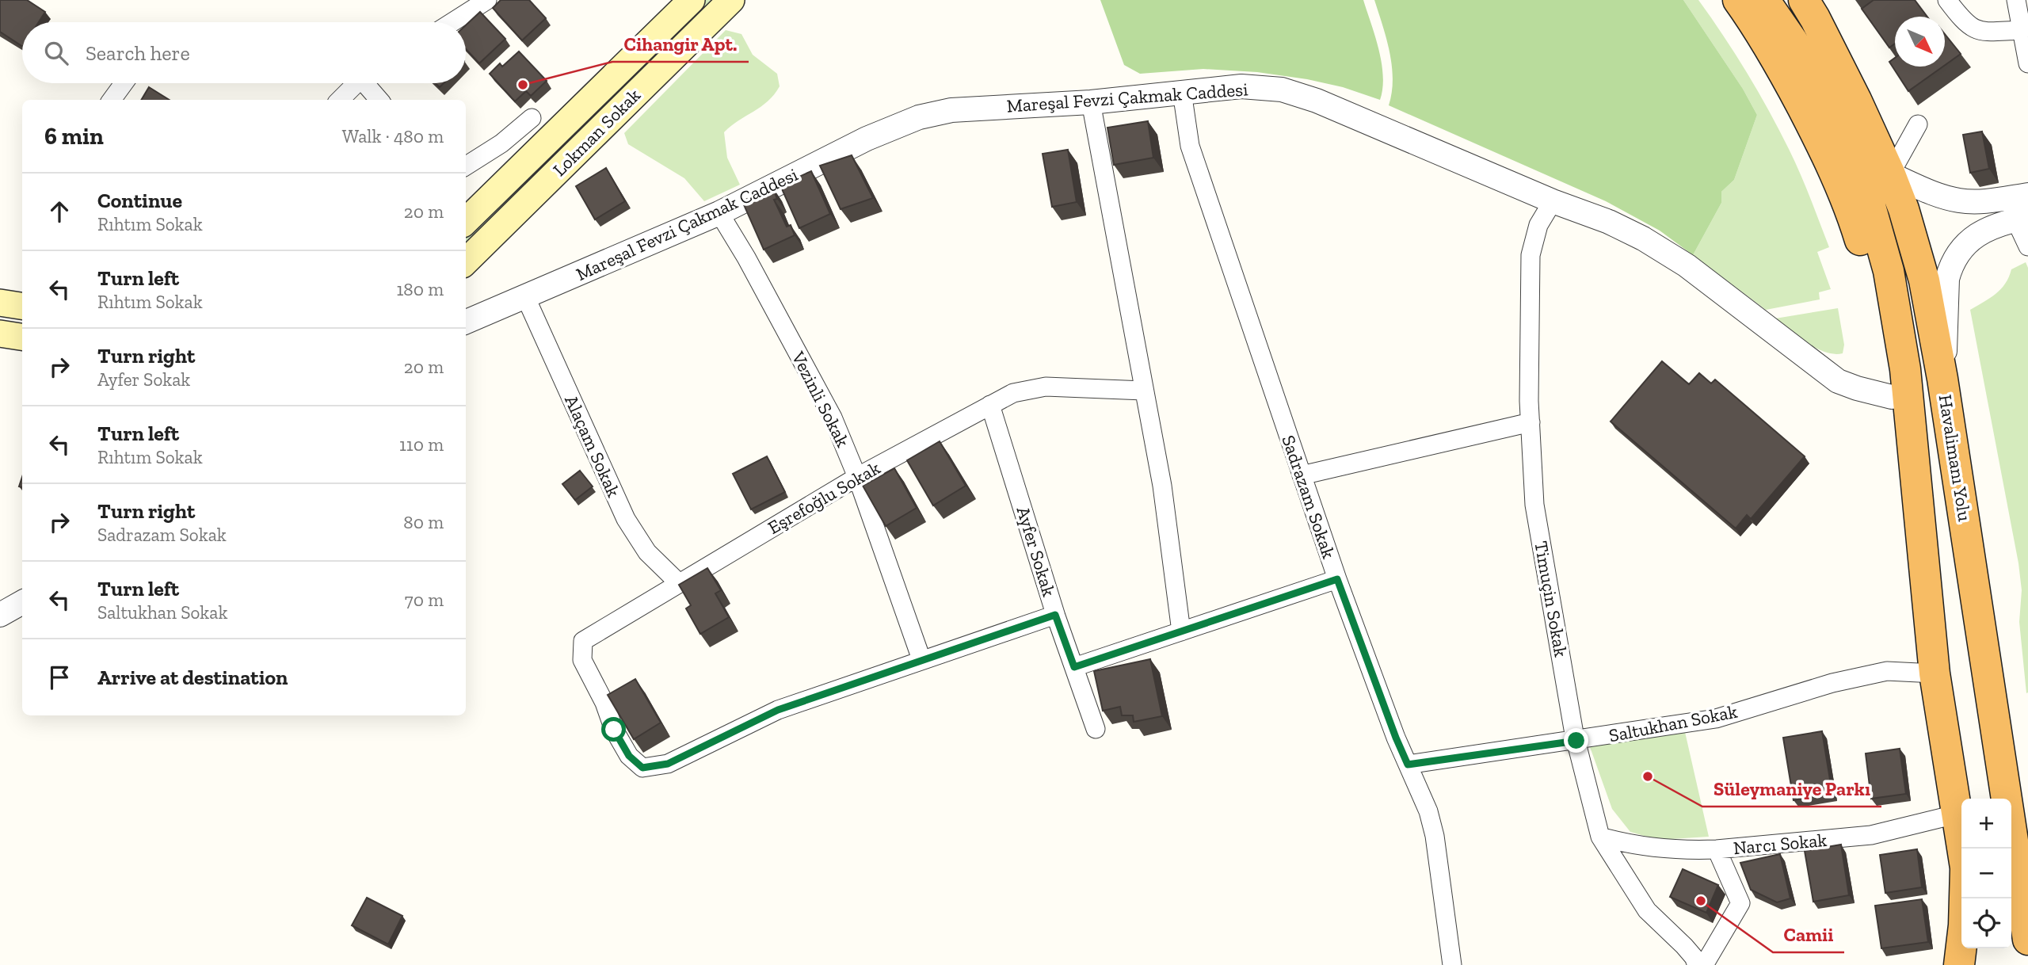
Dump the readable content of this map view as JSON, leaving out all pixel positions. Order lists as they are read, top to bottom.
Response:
{
  "streets": {
    "highway": ["Havalimanı Yolu"],
    "main road": ["Lokman Sokak"],
    "street": [
      "Mareşal Fevzi Çakmak Caddesi",
      "Vezinli Sokak",
      "Alaçam Sokak",
      "Sadrazam Sokak",
      "Eşrefoğlu Sokak",
      "Ayfer Sokak",
      "Timuçin Sokak",
      "Saltukhan Sokak",
      "Narcı Sokak"
    ]
  },
  "crossings": [
    ["Mareşal Fevzi Çakmak Caddesi", "Vezinli Sokak"],
    ["Mareşal Fevzi Çakmak Caddesi", "Alaçam Sokak"],
    ["Mareşal Fevzi Çakmak Caddesi", "Sadrazam Sokak"],
    ["Mareşal Fevzi Çakmak Caddesi", "Timuçin Sokak"],
    ["Vezinli Sokak", "Eşrefoğlu Sokak"],
    ["Alaçam Sokak", "Eşrefoğlu Sokak"],
    ["Sadrazam Sokak", "Saltukhan Sokak"],
    ["Eşrefoğlu Sokak", "Ayfer Sokak"],
    ["Timuçin Sokak", "Saltukhan Sokak"],
    ["Timuçin Sokak", "Narcı Sokak"]
  ],
  "places": ["Cihangir Apt.", "Süleymaniye Parkı", "Camii"],
  "north": "bottom right",
  "page": {
    "search": "Search here",
    "heading": ["6 min", "Walk · 480 m"],
    "list": [
      ["Continue", "Rıhtım Sokak", "20 m"],
      ["Turn left", "Rıhtım Sokak", "180 m"],
      ["Turn right", "Ayfer Sokak", "20 m"],
      ["Turn left", "Rıhtım Sokak", "110 m"],
      ["Turn right", "Sadrazam Sokak", "80 m"],
      ["Turn left", "Saltukhan Sokak", "70 m"],
      "Arrive at destination"
    ],
    "map_buttons": ["+", "−"]
  }
}
